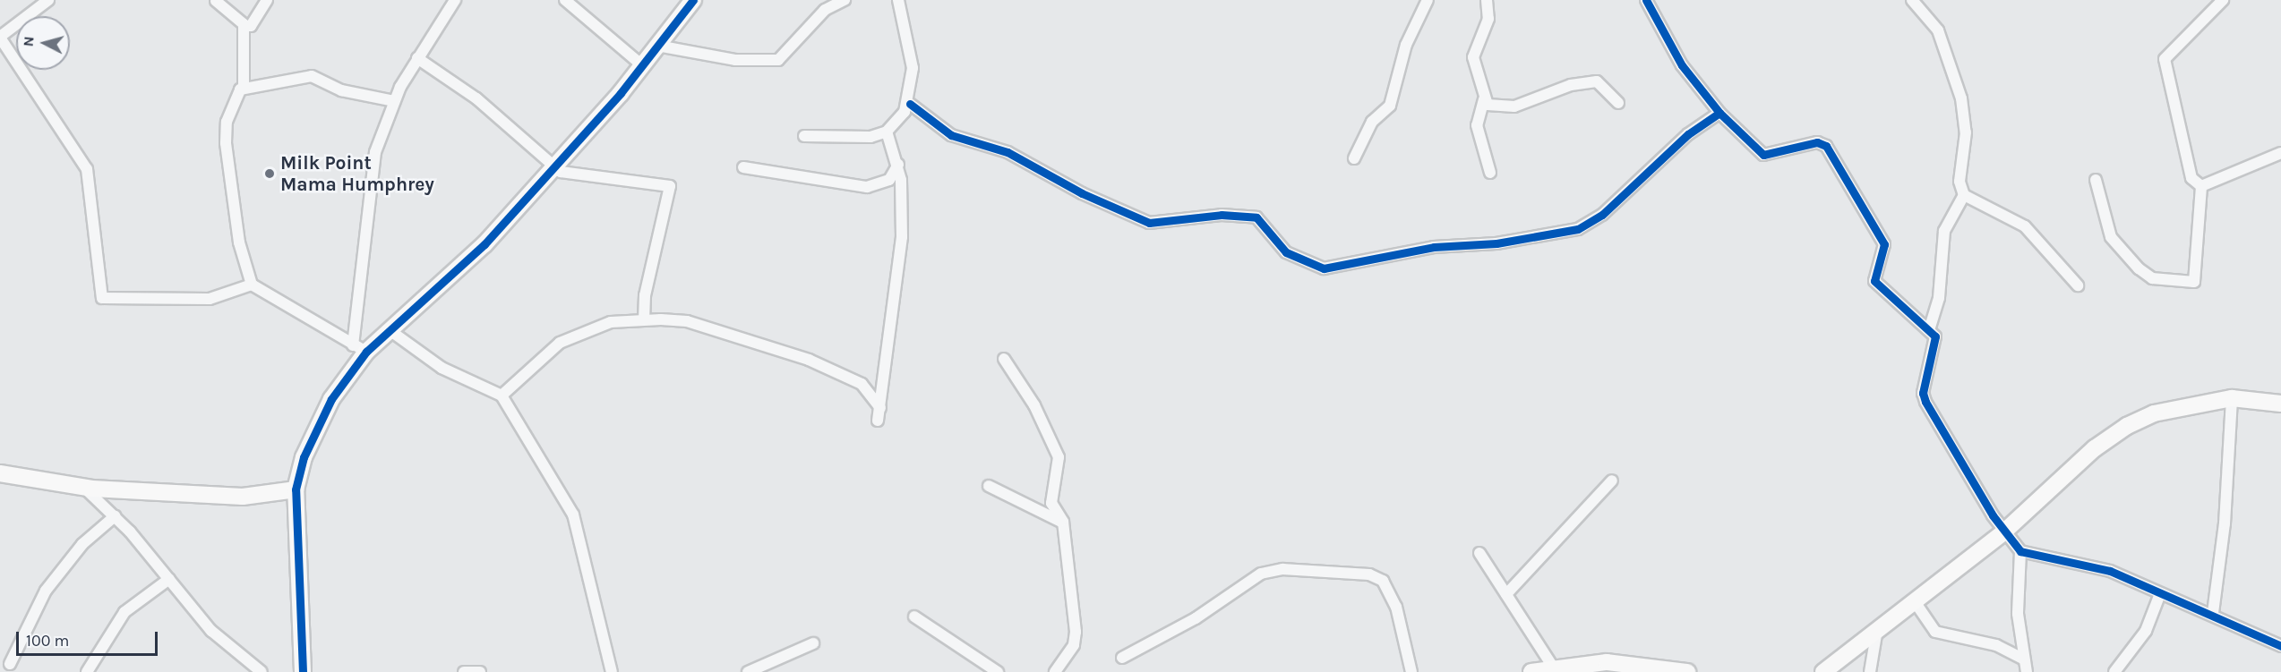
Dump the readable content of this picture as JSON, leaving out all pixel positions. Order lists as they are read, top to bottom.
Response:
{
  "places": ["Milk Point Mama Humphrey"],
  "scale_bar": "100 m",
  "north": "left"
}
